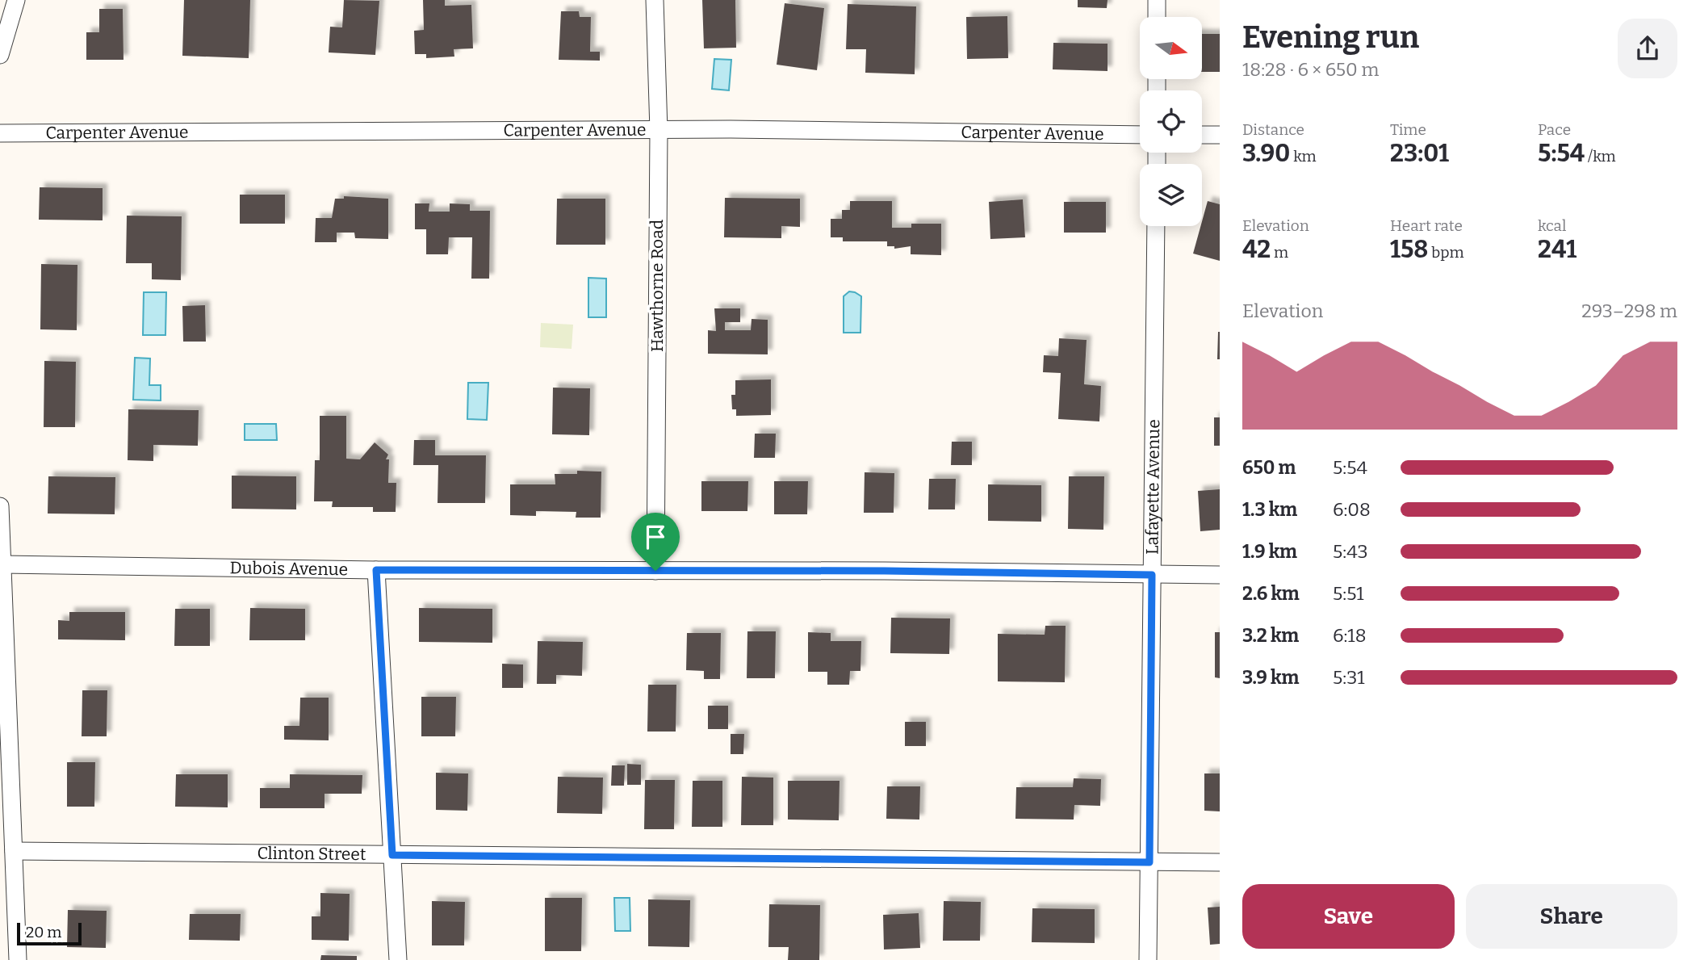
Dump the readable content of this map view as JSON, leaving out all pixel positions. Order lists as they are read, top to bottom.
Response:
{
  "streets": {
    "street": [
      "Carpenter Avenue",
      "Hawthorne Road",
      "Lafayette Avenue",
      "Dubois Avenue",
      "Clinton Street"
    ]
  },
  "crossings": [
    ["Carpenter Avenue", "Hawthorne Road"],
    ["Hawthorne Road", "Dubois Avenue"],
    ["Lafayette Avenue", "Dubois Avenue"],
    ["Lafayette Avenue", "Clinton Street"]
  ],
  "scale_bar": "20 m",
  "north": "right",
  "page": {
    "heading": ["Evening run", "18:28 · 6 × 650 m"],
    "stats": [
      ["Distance", "3.90 km"],
      ["Time", "23:01"],
      ["Pace", "5:54 /km"],
      ["Elevation", "42 m"],
      ["Heart rate", "158 bpm"],
      ["kcal", "241"]
    ],
    "chart": ["Elevation", "293–298 m"],
    "list": [
      {
        "name": "650 m",
        "note": "5:54"
      },
      {
        "name": "1.3 km",
        "note": "6:08"
      },
      {
        "name": "1.9 km",
        "note": "5:43"
      },
      {
        "name": "2.6 km",
        "note": "5:51"
      },
      {
        "name": "3.2 km",
        "note": "6:18"
      },
      {
        "name": "3.9 km",
        "note": "5:31"
      }
    ],
    "buttons": ["Save", "Share"],
    "scale": "20 m"
  }
}
